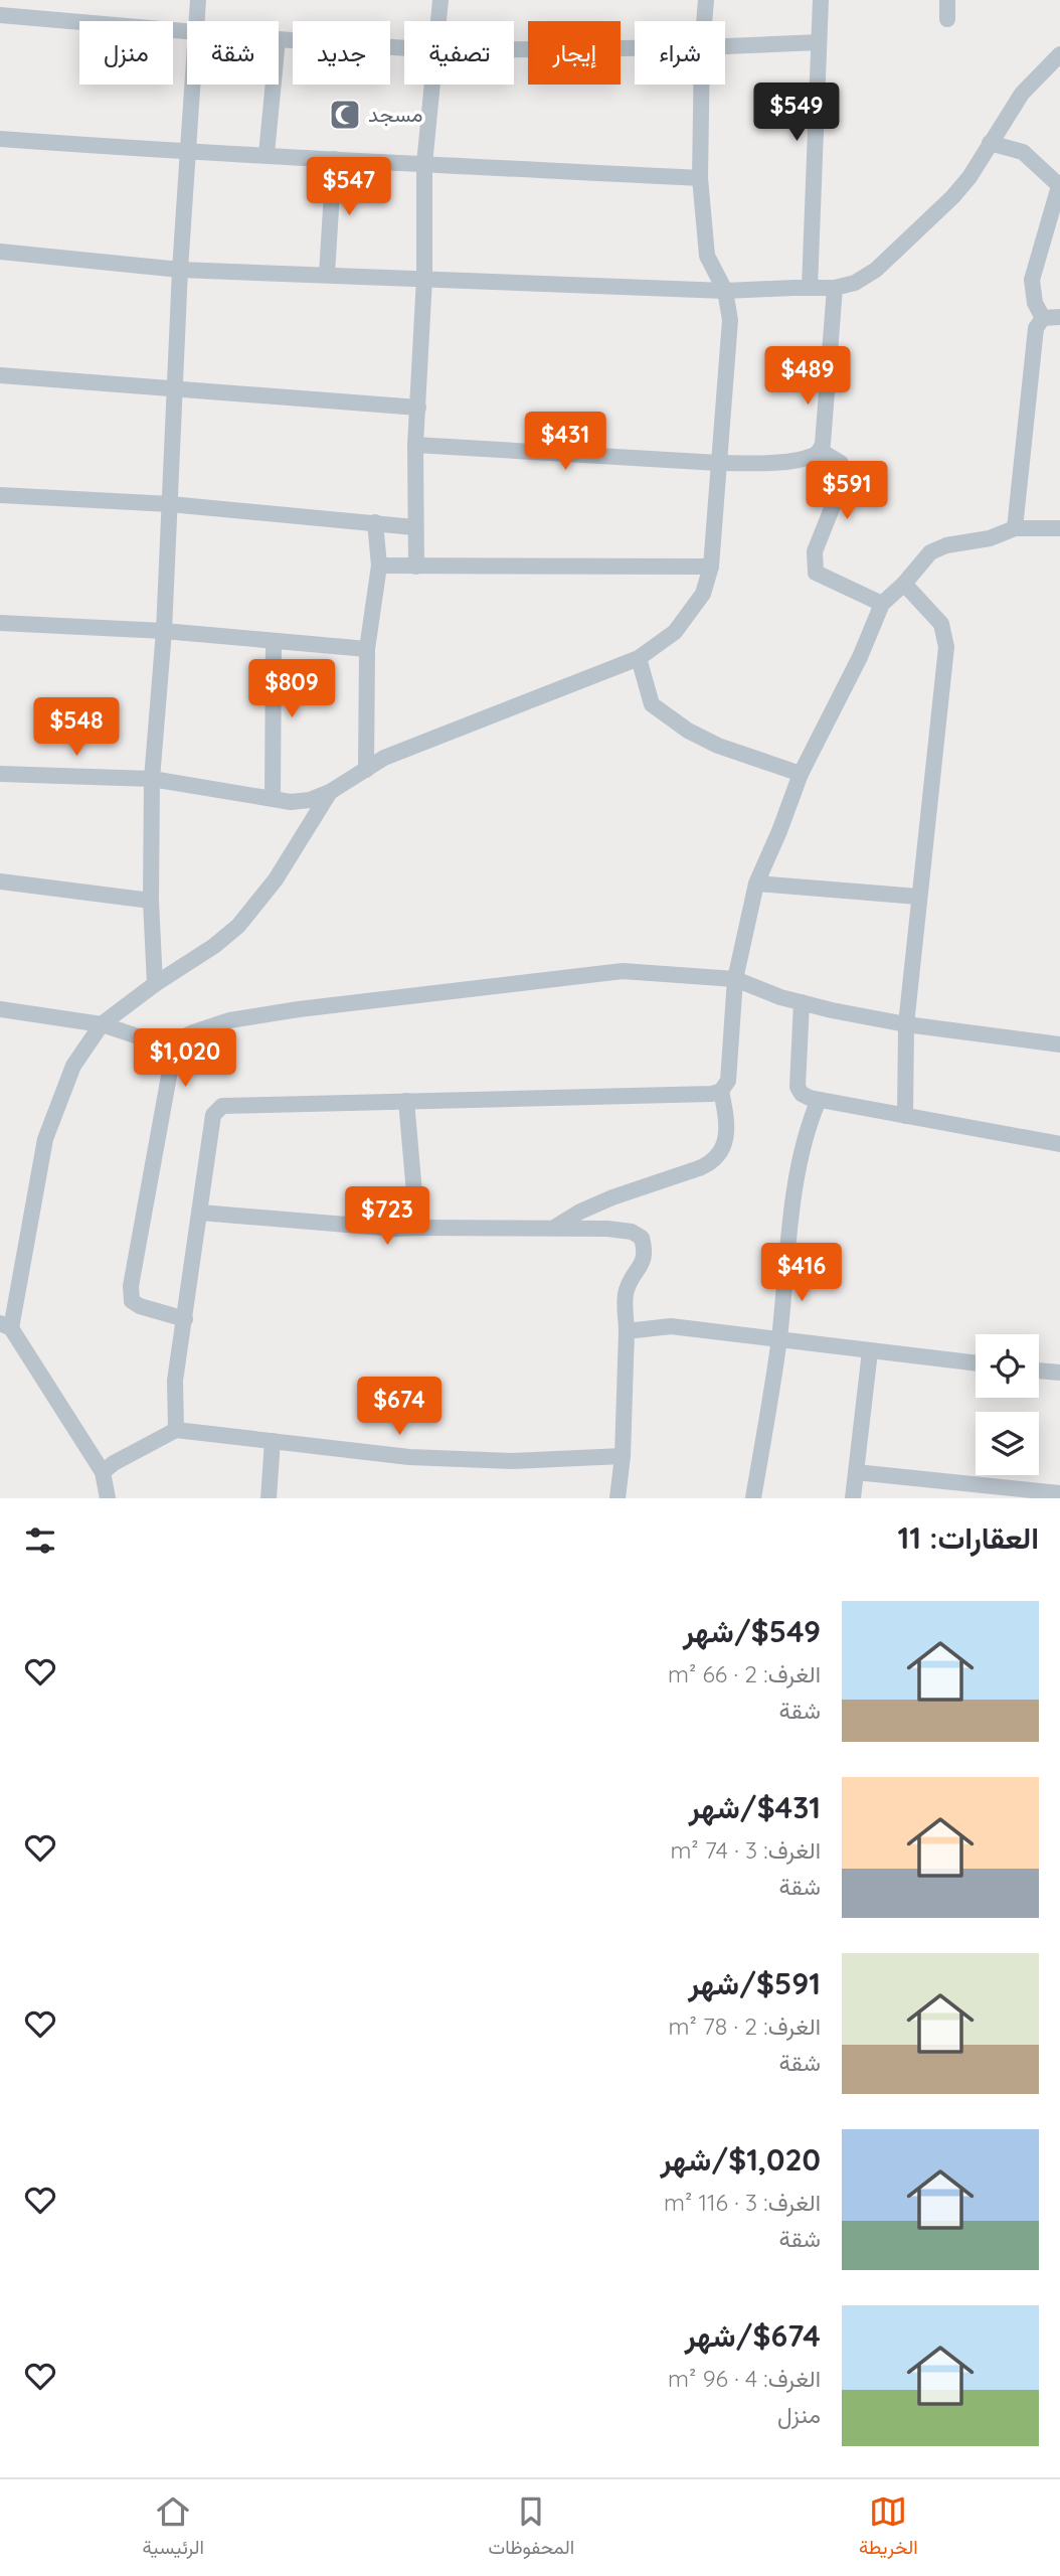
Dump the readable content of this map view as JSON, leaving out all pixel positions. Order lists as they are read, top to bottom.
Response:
{
  "places": {
    "mosque": ["مسجد"]
  },
  "page": {
    "chip": [
      "شراء",
      "إيجار",
      "تصفية",
      "جديد",
      "شقة",
      "منزل"
    ],
    "price": [
      "$549",
      "$547",
      "$489",
      "$431",
      "$591",
      "$809",
      "$548",
      "$1,020",
      "$723",
      "$416",
      "$674"
    ],
    "heading": "العقارات: 11",
    "list": [
      {
        "name": "$549/شهر",
        "note": "الغرف: 2 · 66 m² · شقة"
      },
      {
        "name": "$431/شهر",
        "note": "الغرف: 3 · 74 m² · شقة"
      },
      {
        "name": "$591/شهر",
        "note": "الغرف: 2 · 78 m² · شقة"
      },
      {
        "name": "$1,020/شهر",
        "note": "الغرف: 3 · 116 m² · شقة"
      },
      {
        "name": "$674/شهر",
        "note": "الغرف: 4 · 96 m² · منزل"
      }
    ],
    "tabs": ["الخريطة", "المحفوظات", "الرئيسية"]
  }
}
